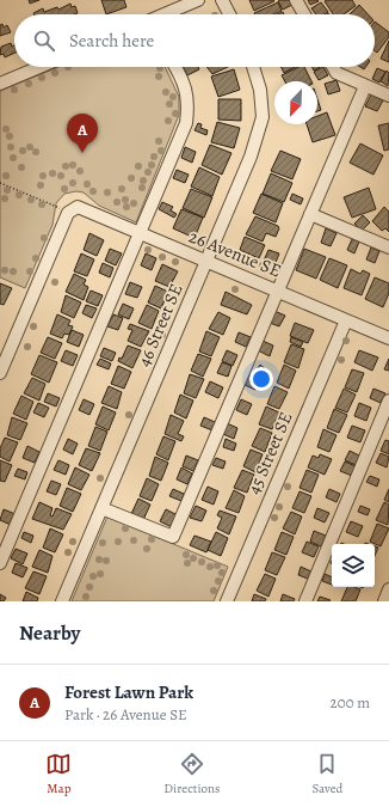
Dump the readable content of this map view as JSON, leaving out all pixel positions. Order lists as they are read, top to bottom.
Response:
{
  "streets": {
    "street": ["26 Avenue SE", "46 Street SE", "45 Street SE"]
  },
  "crossings": [
    ["26 Avenue SE", "46 Street SE"],
    ["26 Avenue SE", "45 Street SE"]
  ],
  "north": "bottom left",
  "page": {
    "search": "Search here",
    "pins": "A",
    "heading": "Nearby",
    "list": [
      {
        "mark": "A",
        "name": "Forest Lawn Park",
        "note": "Park · 26 Avenue SE",
        "value": "200 m"
      }
    ],
    "nav": ["Map", "Directions", "Saved"]
  }
}
